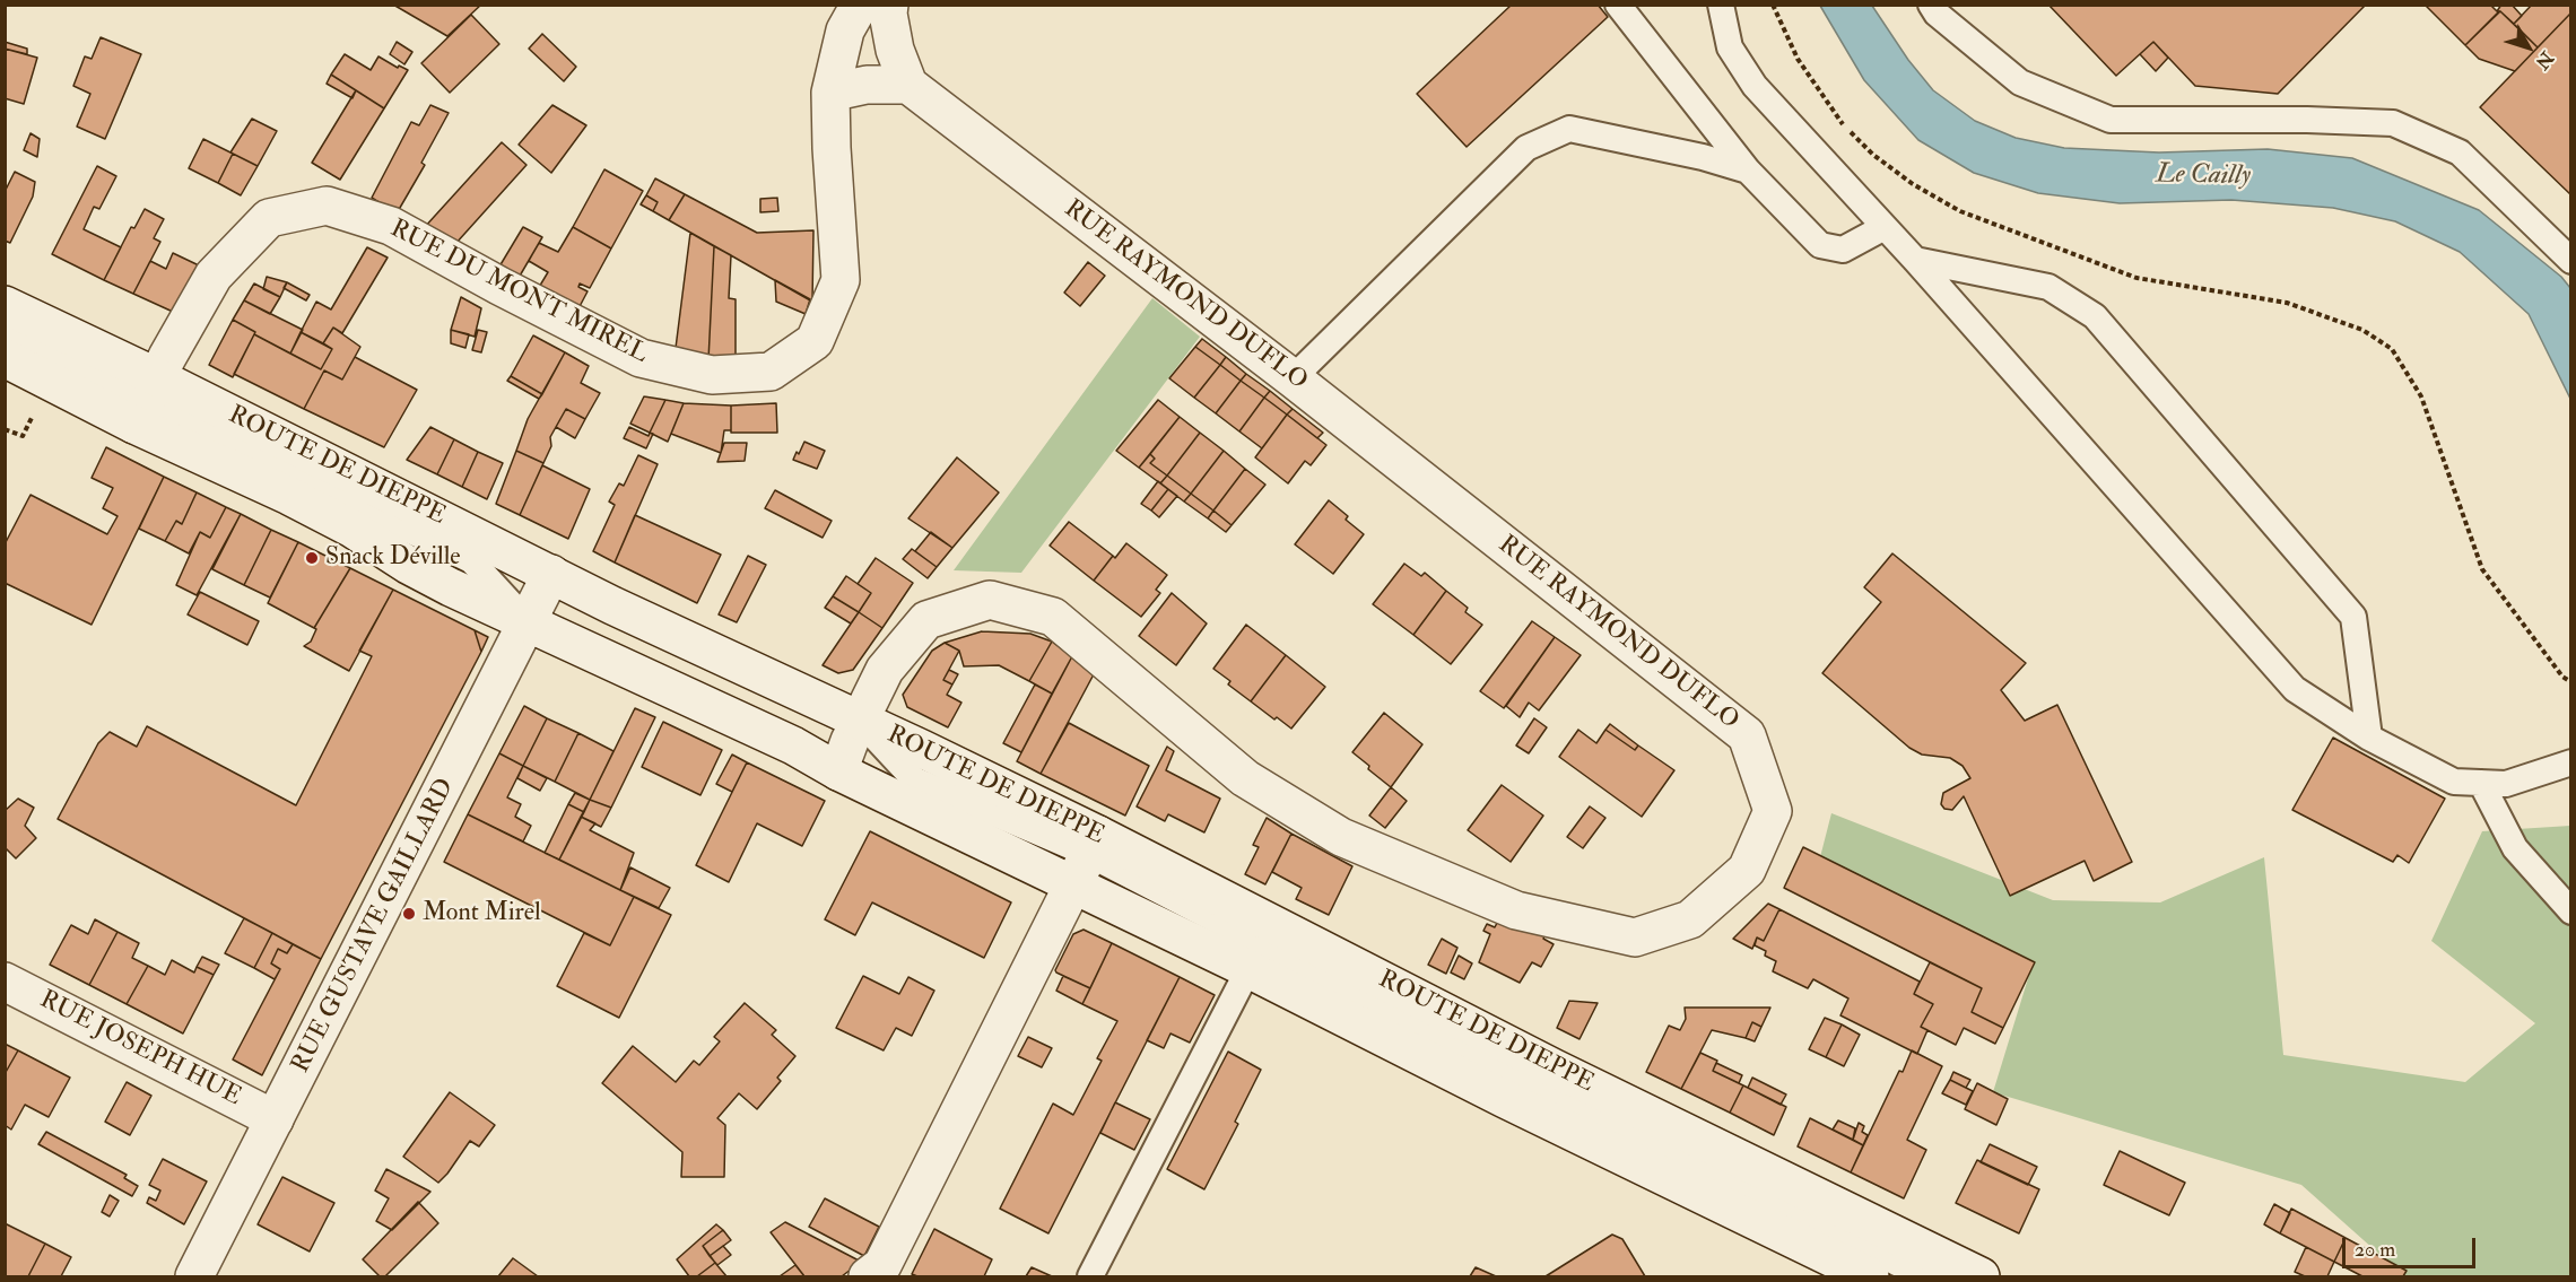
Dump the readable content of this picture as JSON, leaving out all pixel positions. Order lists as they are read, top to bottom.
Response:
{
  "streets": {
    "street": [
      "RUE DU MONT MIREL",
      "RUE RAYMOND DUFLO",
      "ROUTE DE DIEPPE",
      "RUE GUSTAVE GAILLARD",
      "RUE JOSEPH HUE"
    ]
  },
  "crossings": [
    ["RUE DU MONT MIREL", "ROUTE DE DIEPPE"],
    ["RUE RAYMOND DUFLO", "ROUTE DE DIEPPE"],
    ["ROUTE DE DIEPPE", "RUE GUSTAVE GAILLARD"],
    ["RUE GUSTAVE GAILLARD", "RUE JOSEPH HUE"]
  ],
  "water": ["Le Cailly"],
  "places": ["Snack Déville", "Mont Mirel"],
  "scale_bar": "20 m",
  "north": "bottom right"
}
